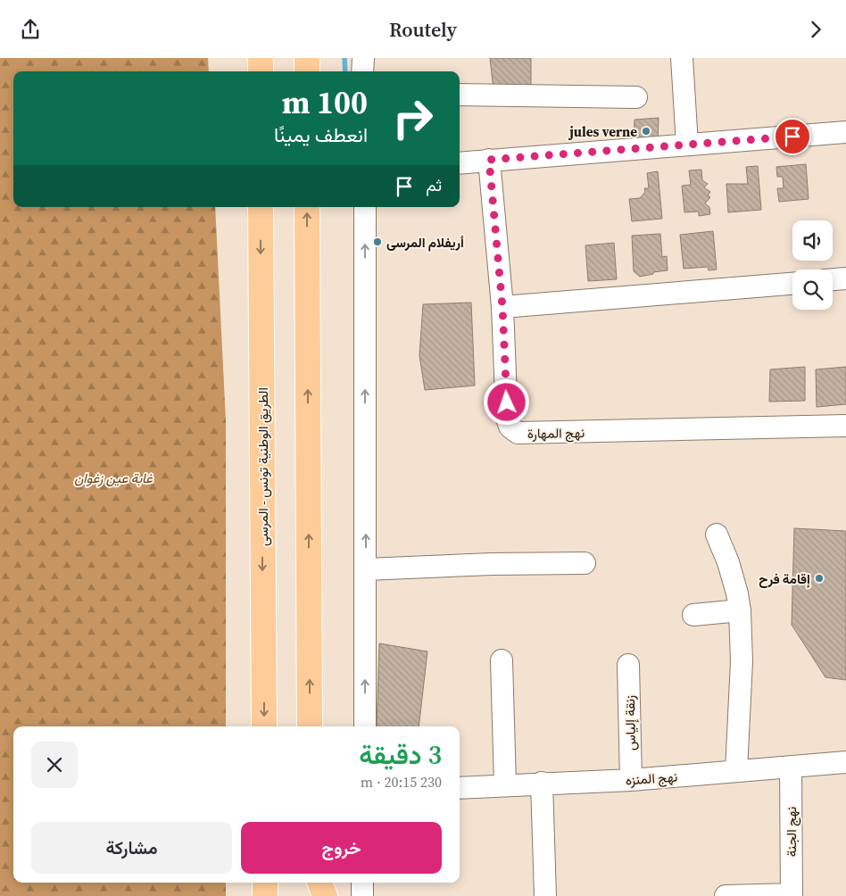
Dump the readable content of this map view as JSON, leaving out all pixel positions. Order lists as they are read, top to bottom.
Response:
{
  "streets": {
    "highway": ["الطريق الوطنية تونس - المرسى"],
    "street": [
      "نهج المهارة",
      "زنقة إلياس",
      "نهج المنزه",
      "نهج الجنة"
    ]
  },
  "crossings": [
    ["زنقة إلياس", "نهج المنزه"],
    ["نهج المنزه", "نهج الجنة"]
  ],
  "parks": ["غابة عين زغوان"],
  "places": ["jules verne", "أريفلام المرسى", "إقامة فرح"],
  "page": {
    "header": "Routely",
    "turn": ["100 m", "انعطف يمينًا"],
    "then": "ثم",
    "heading": ["3 دقيقة", "230 m · 20:15"],
    "buttons": ["خروج", "مشاركة"]
  }
}
